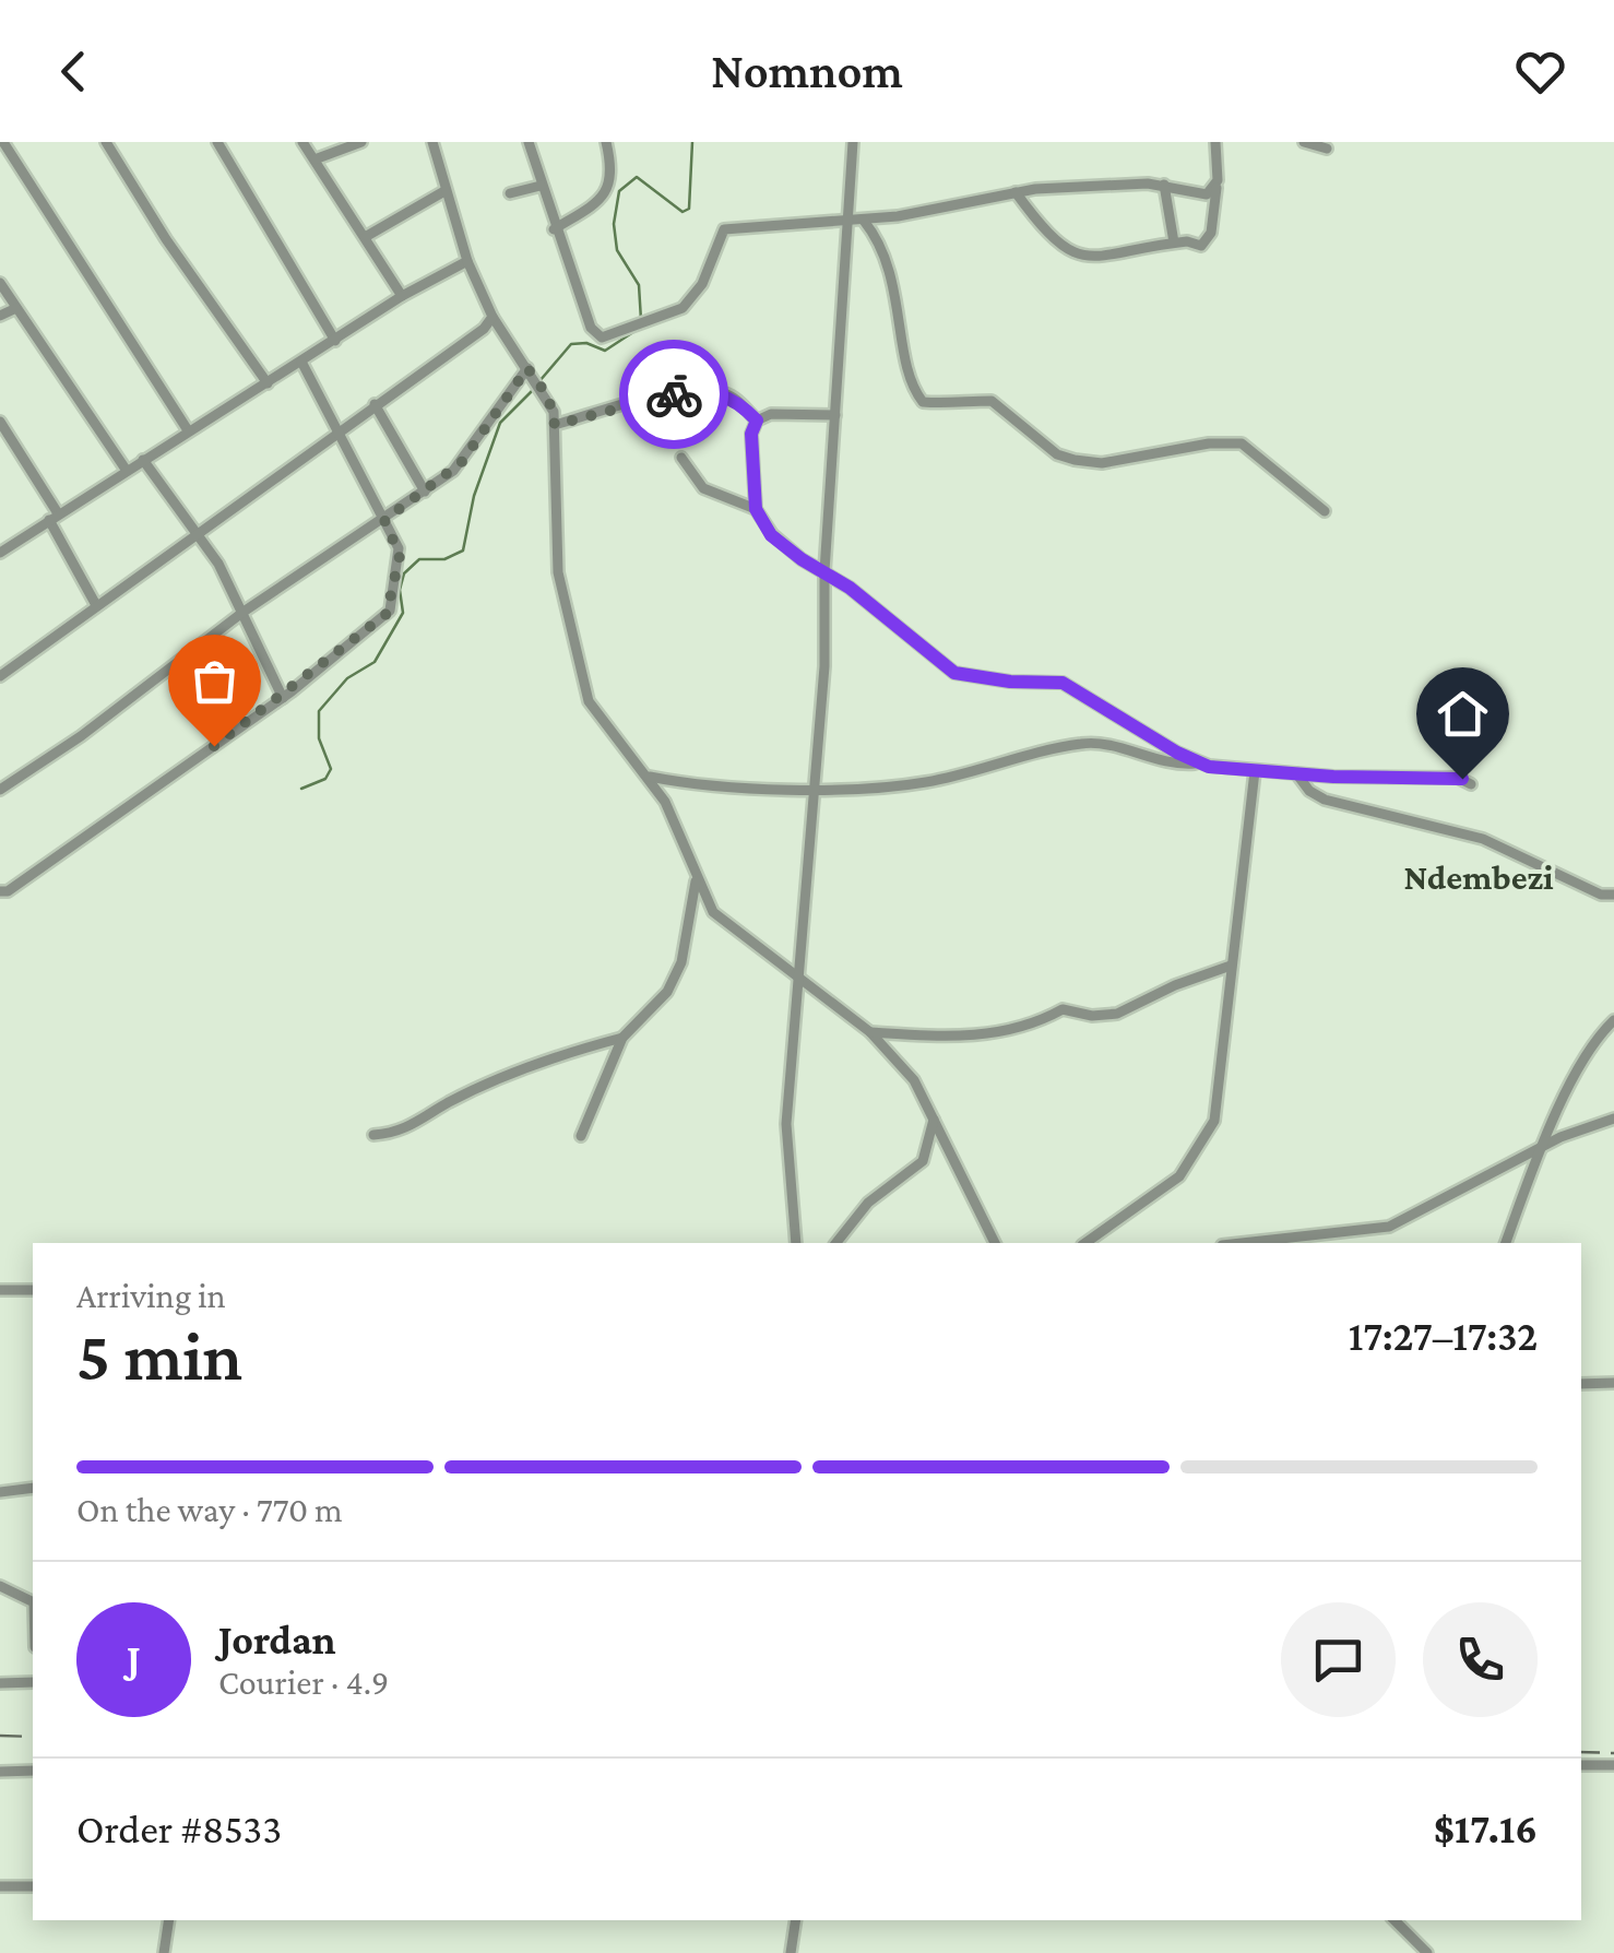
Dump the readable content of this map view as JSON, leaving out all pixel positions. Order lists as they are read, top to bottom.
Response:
{
  "districts": ["Ndembezi"],
  "page": {
    "header": "Nomnom",
    "heading": ["5 min", "Arriving in", "17:27–17:32"],
    "panel": [
      "Jordan",
      "Courier · 4.9",
      "Order #8533",
      "$17.16"
    ],
    "bar": "On the way · 770 m",
    "round": "J"
  }
}
